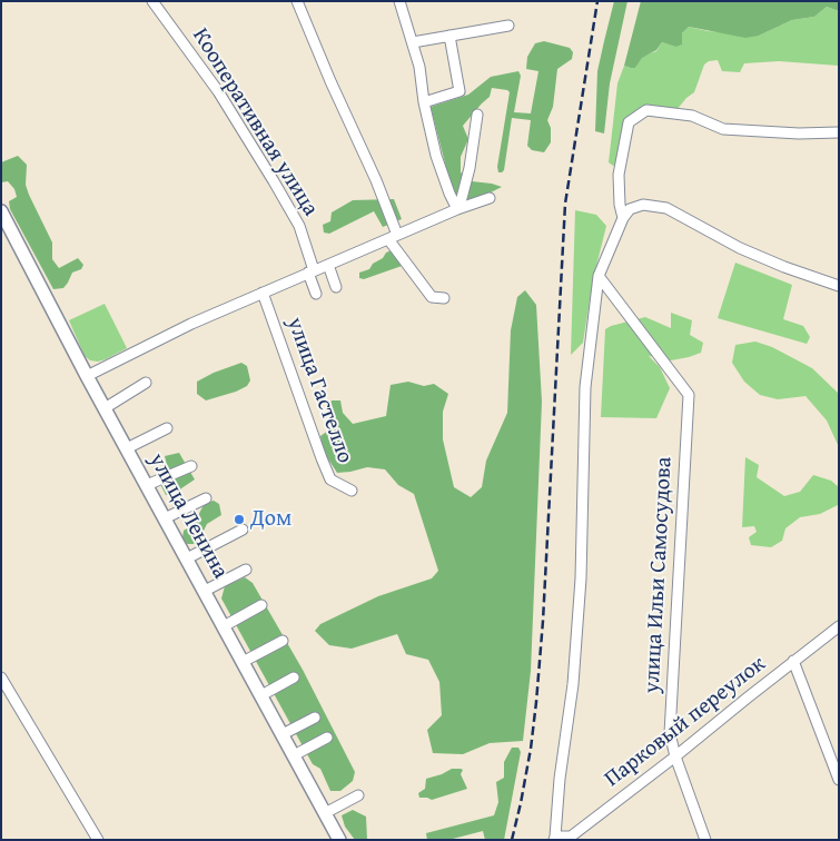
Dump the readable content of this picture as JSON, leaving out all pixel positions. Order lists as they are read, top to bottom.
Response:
{
  "streets": {
    "main road": ["улица Ленина"],
    "street": [
      "Кооперативная улица",
      "улица Гастелло",
      "улица Ильи Самосудова",
      "Парковый переулок"
    ]
  },
  "crossings": [
    ["улица Ильи Самосудова", "Парковый переулок"]
  ],
  "places": ["Дом"]
}
